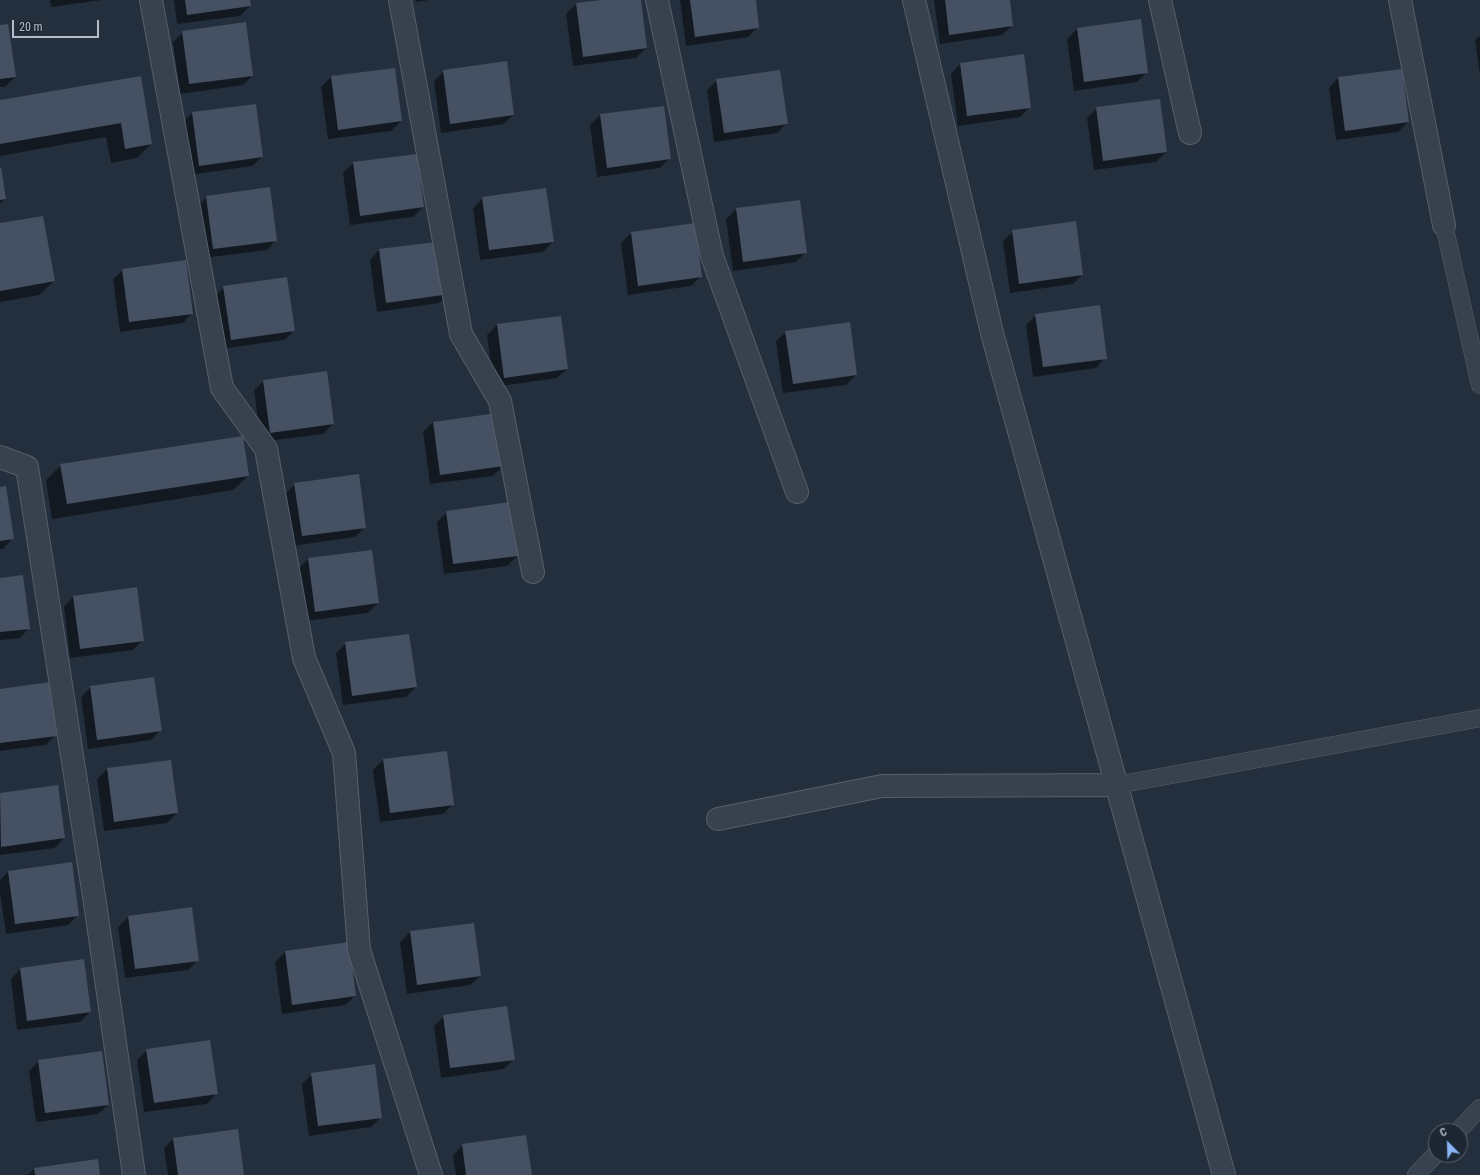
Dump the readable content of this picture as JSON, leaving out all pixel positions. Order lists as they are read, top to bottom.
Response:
{
  "scale_bar": "20 m",
  "north": "top left"
}
